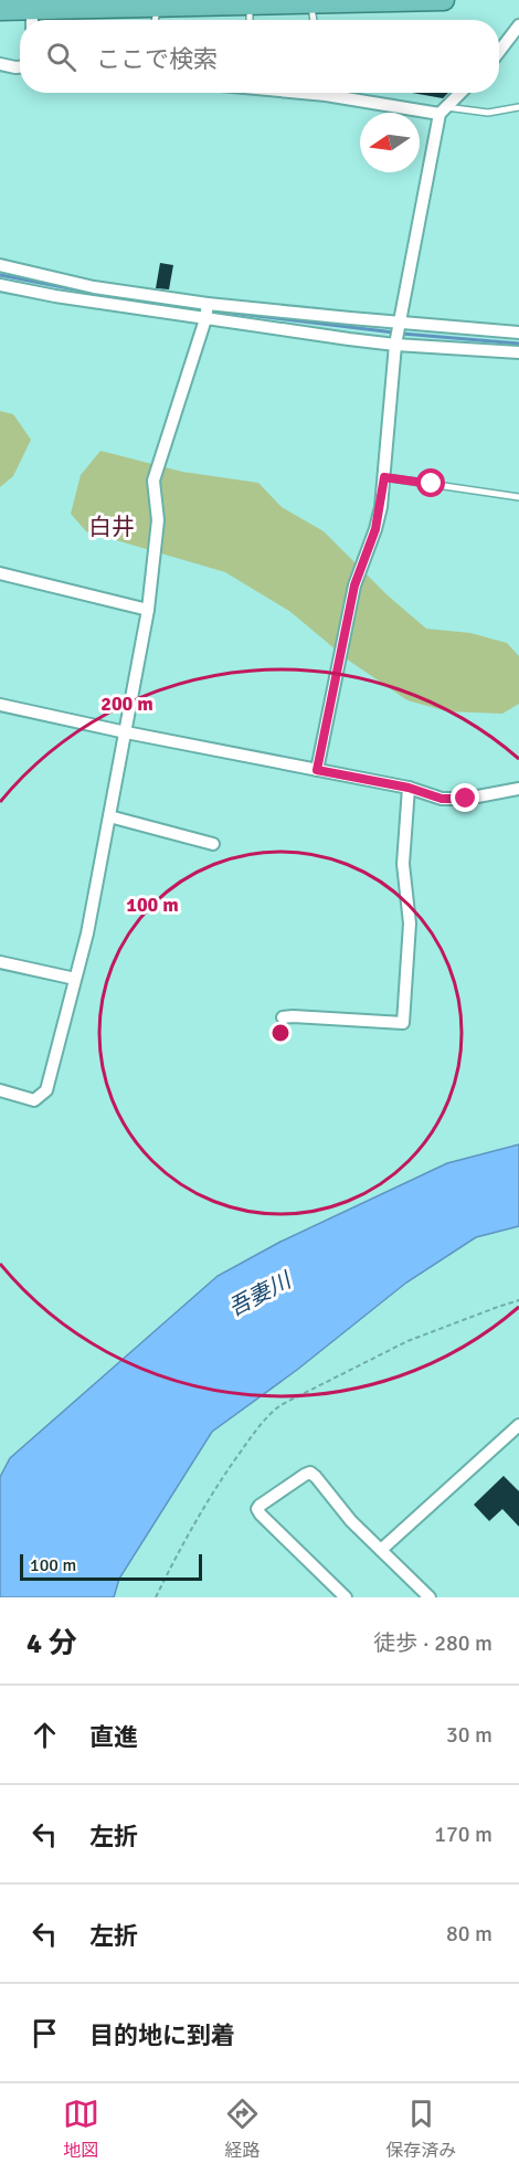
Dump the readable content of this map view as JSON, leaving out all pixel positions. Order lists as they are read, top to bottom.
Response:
{
  "districts": ["白井"],
  "water": ["吾妻川"],
  "scale_bar": "100 m",
  "north": "left",
  "page": {
    "search": "ここで検索",
    "scale": "100 m",
    "heading": ["4 分", "徒歩 · 280 m"],
    "list": [
      ["直進", "30 m"],
      ["左折", "170 m"],
      ["左折", "80 m"],
      "目的地に到着"
    ],
    "nav": ["地図", "経路", "保存済み"]
  },
  "rings": ["200 m", "100 m"]
}
